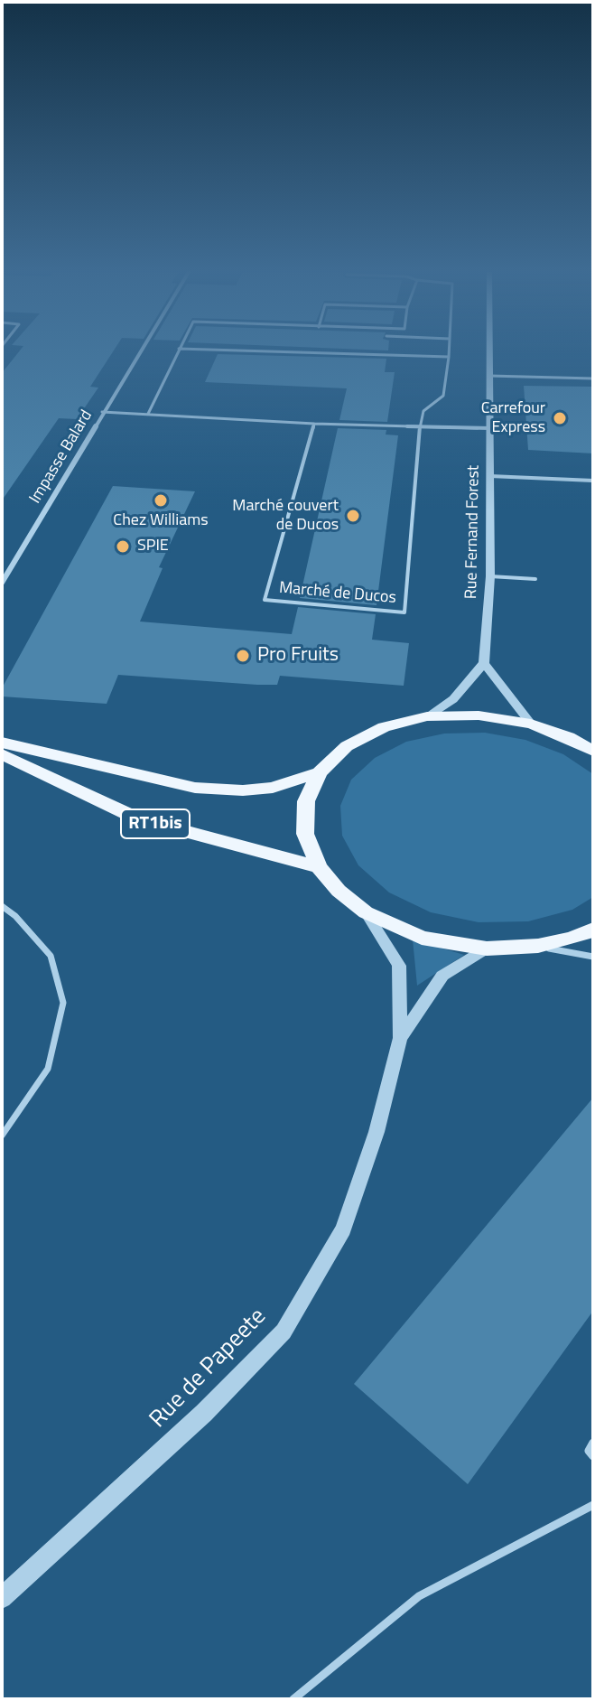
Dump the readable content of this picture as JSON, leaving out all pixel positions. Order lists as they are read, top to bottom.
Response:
{
  "streets": {
    "main road": ["RT1bis"],
    "street": ["Impasse Balard", "Rue Fernand Forest", "Rue de Papeete"],
    "lane": ["Marché de Ducos"]
  },
  "places": [
    "Carrefour Express",
    "Chez Williams",
    "Marché couvert de Ducos",
    "SPIE",
    "Pro Fruits"
  ]
}
